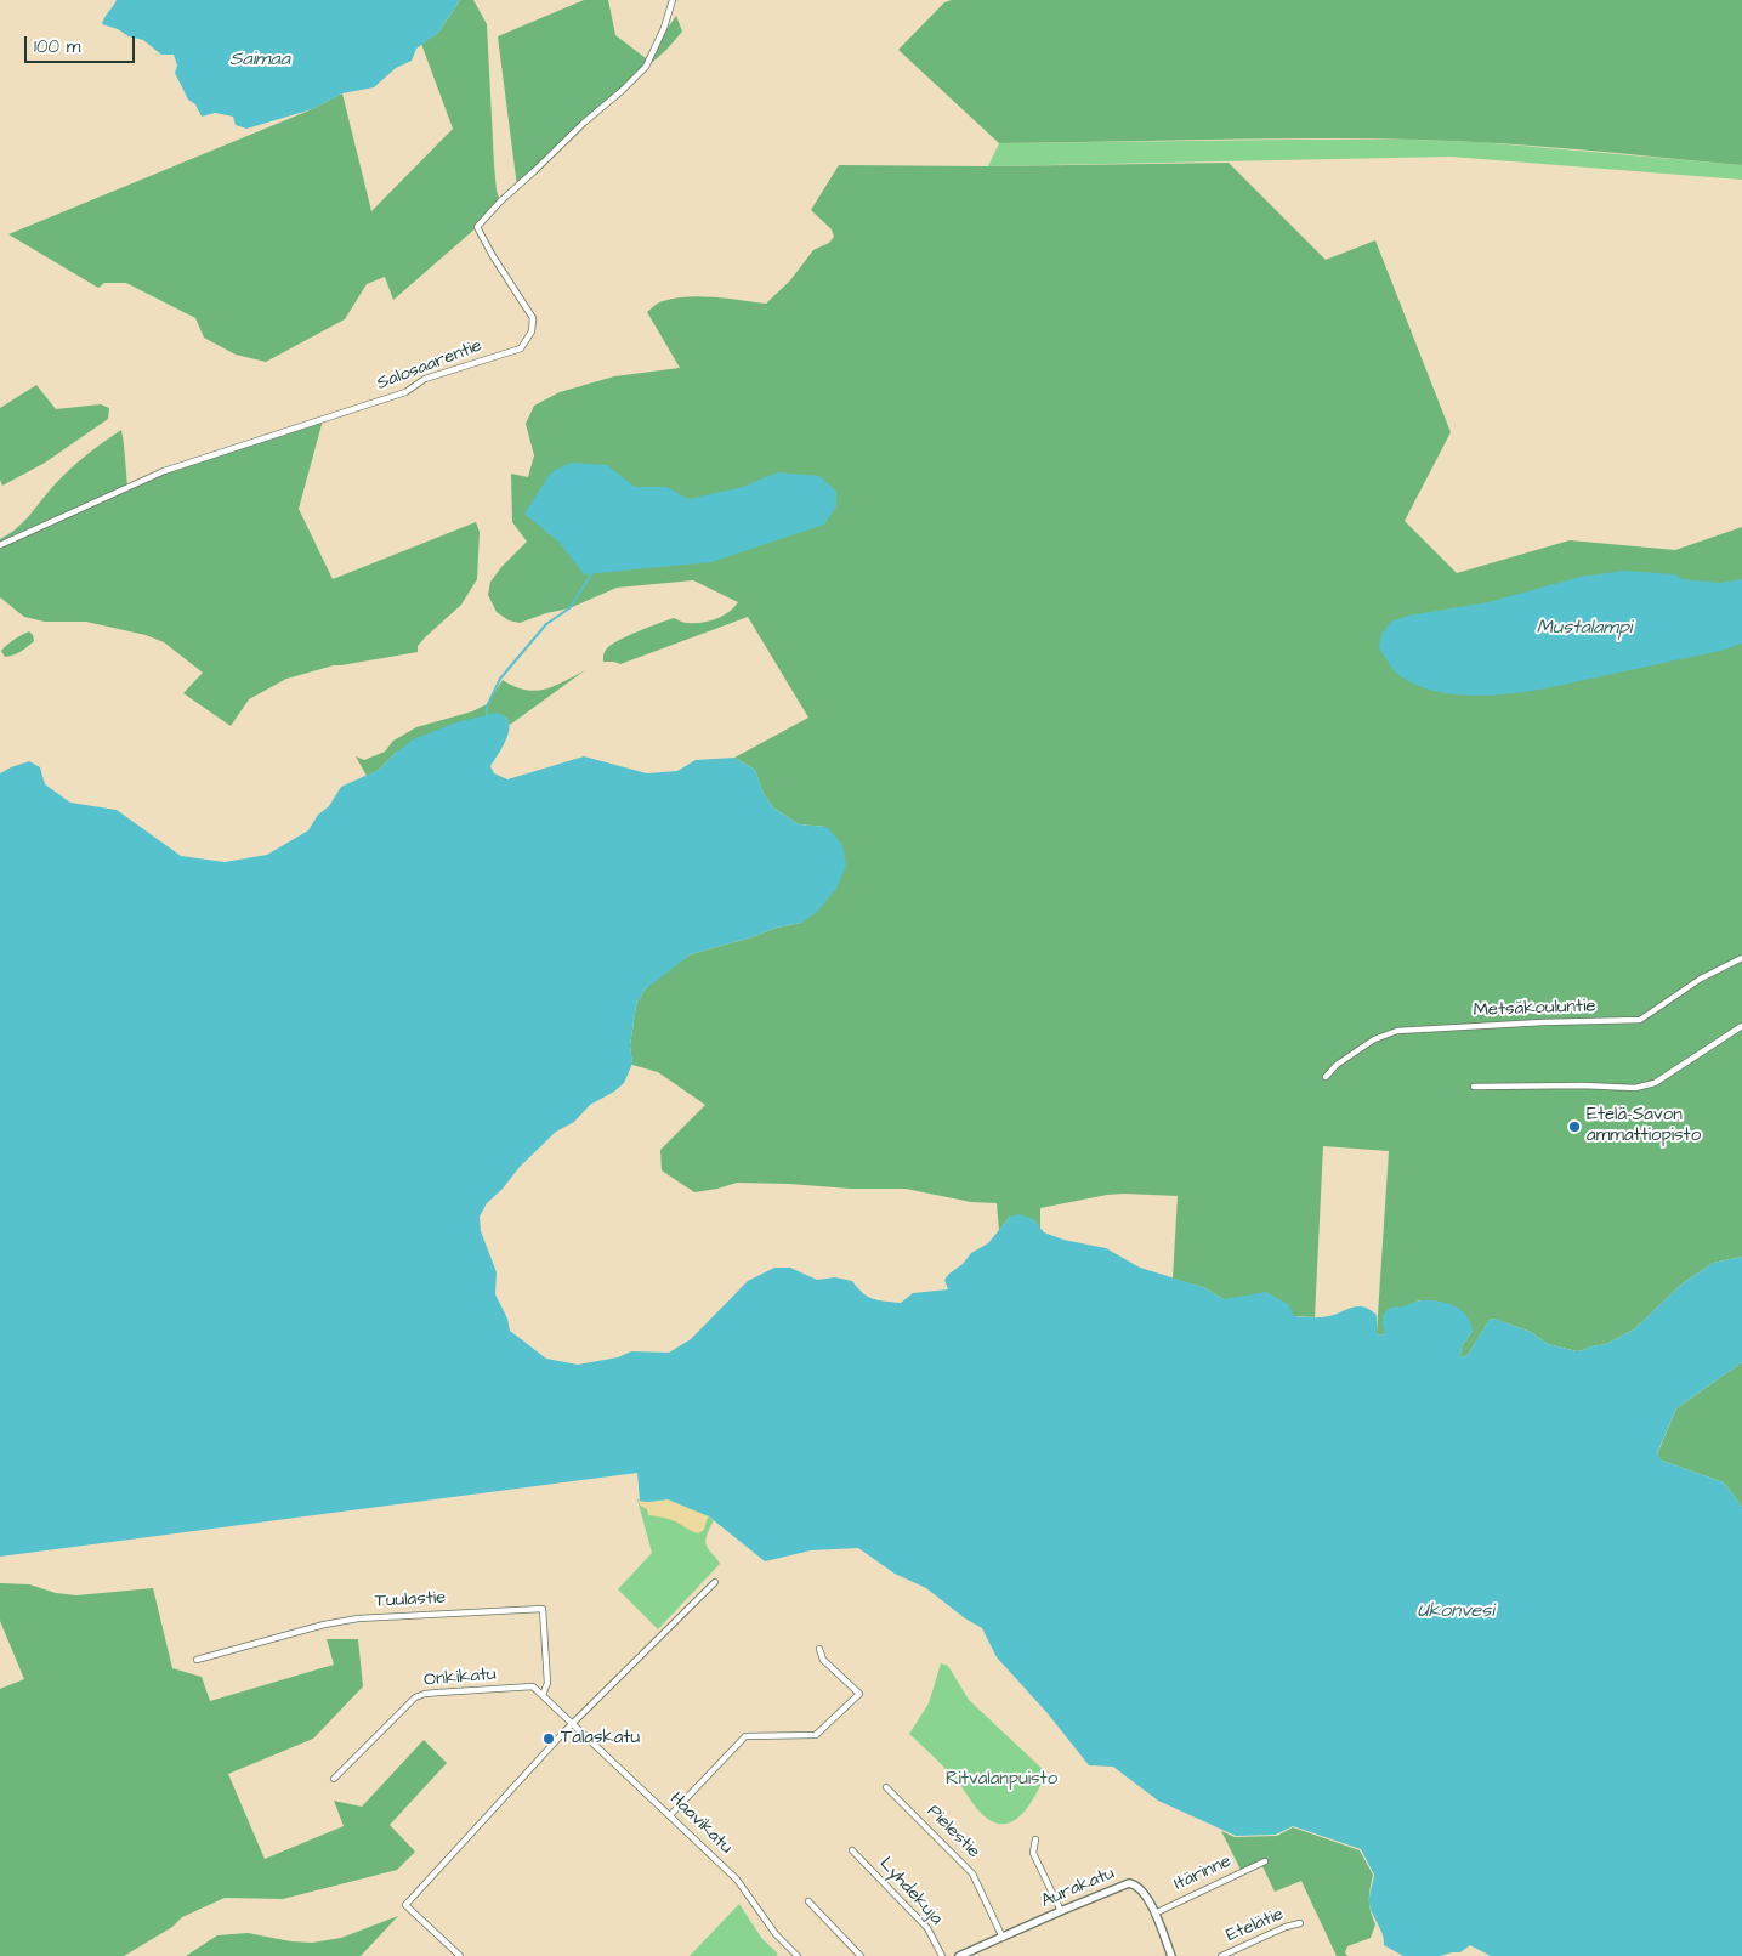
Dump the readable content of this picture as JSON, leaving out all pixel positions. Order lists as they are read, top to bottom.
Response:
{
  "streets": {
    "street": [
      "Salosaarentie",
      "Metsäkouluntie",
      "Tuulastie",
      "Onkikatu",
      "Haavikatu",
      "Pielestie",
      "Itärinne",
      "Aurakatu",
      "Lyhdekuja",
      "Etelätie"
    ]
  },
  "crossings": [
    ["Tuulastie", "Onkikatu"],
    ["Onkikatu", "Haavikatu"],
    ["Pielestie", "Aurakatu"],
    ["Itärinne", "Aurakatu"]
  ],
  "water": ["Saimaa", "Mustalampi", "Ukonvesi"],
  "parks": ["Ritvalanpuisto"],
  "places": ["Etelä-Savon ammattiopisto", "Talaskatu"],
  "scale_bar": "100 m"
}
